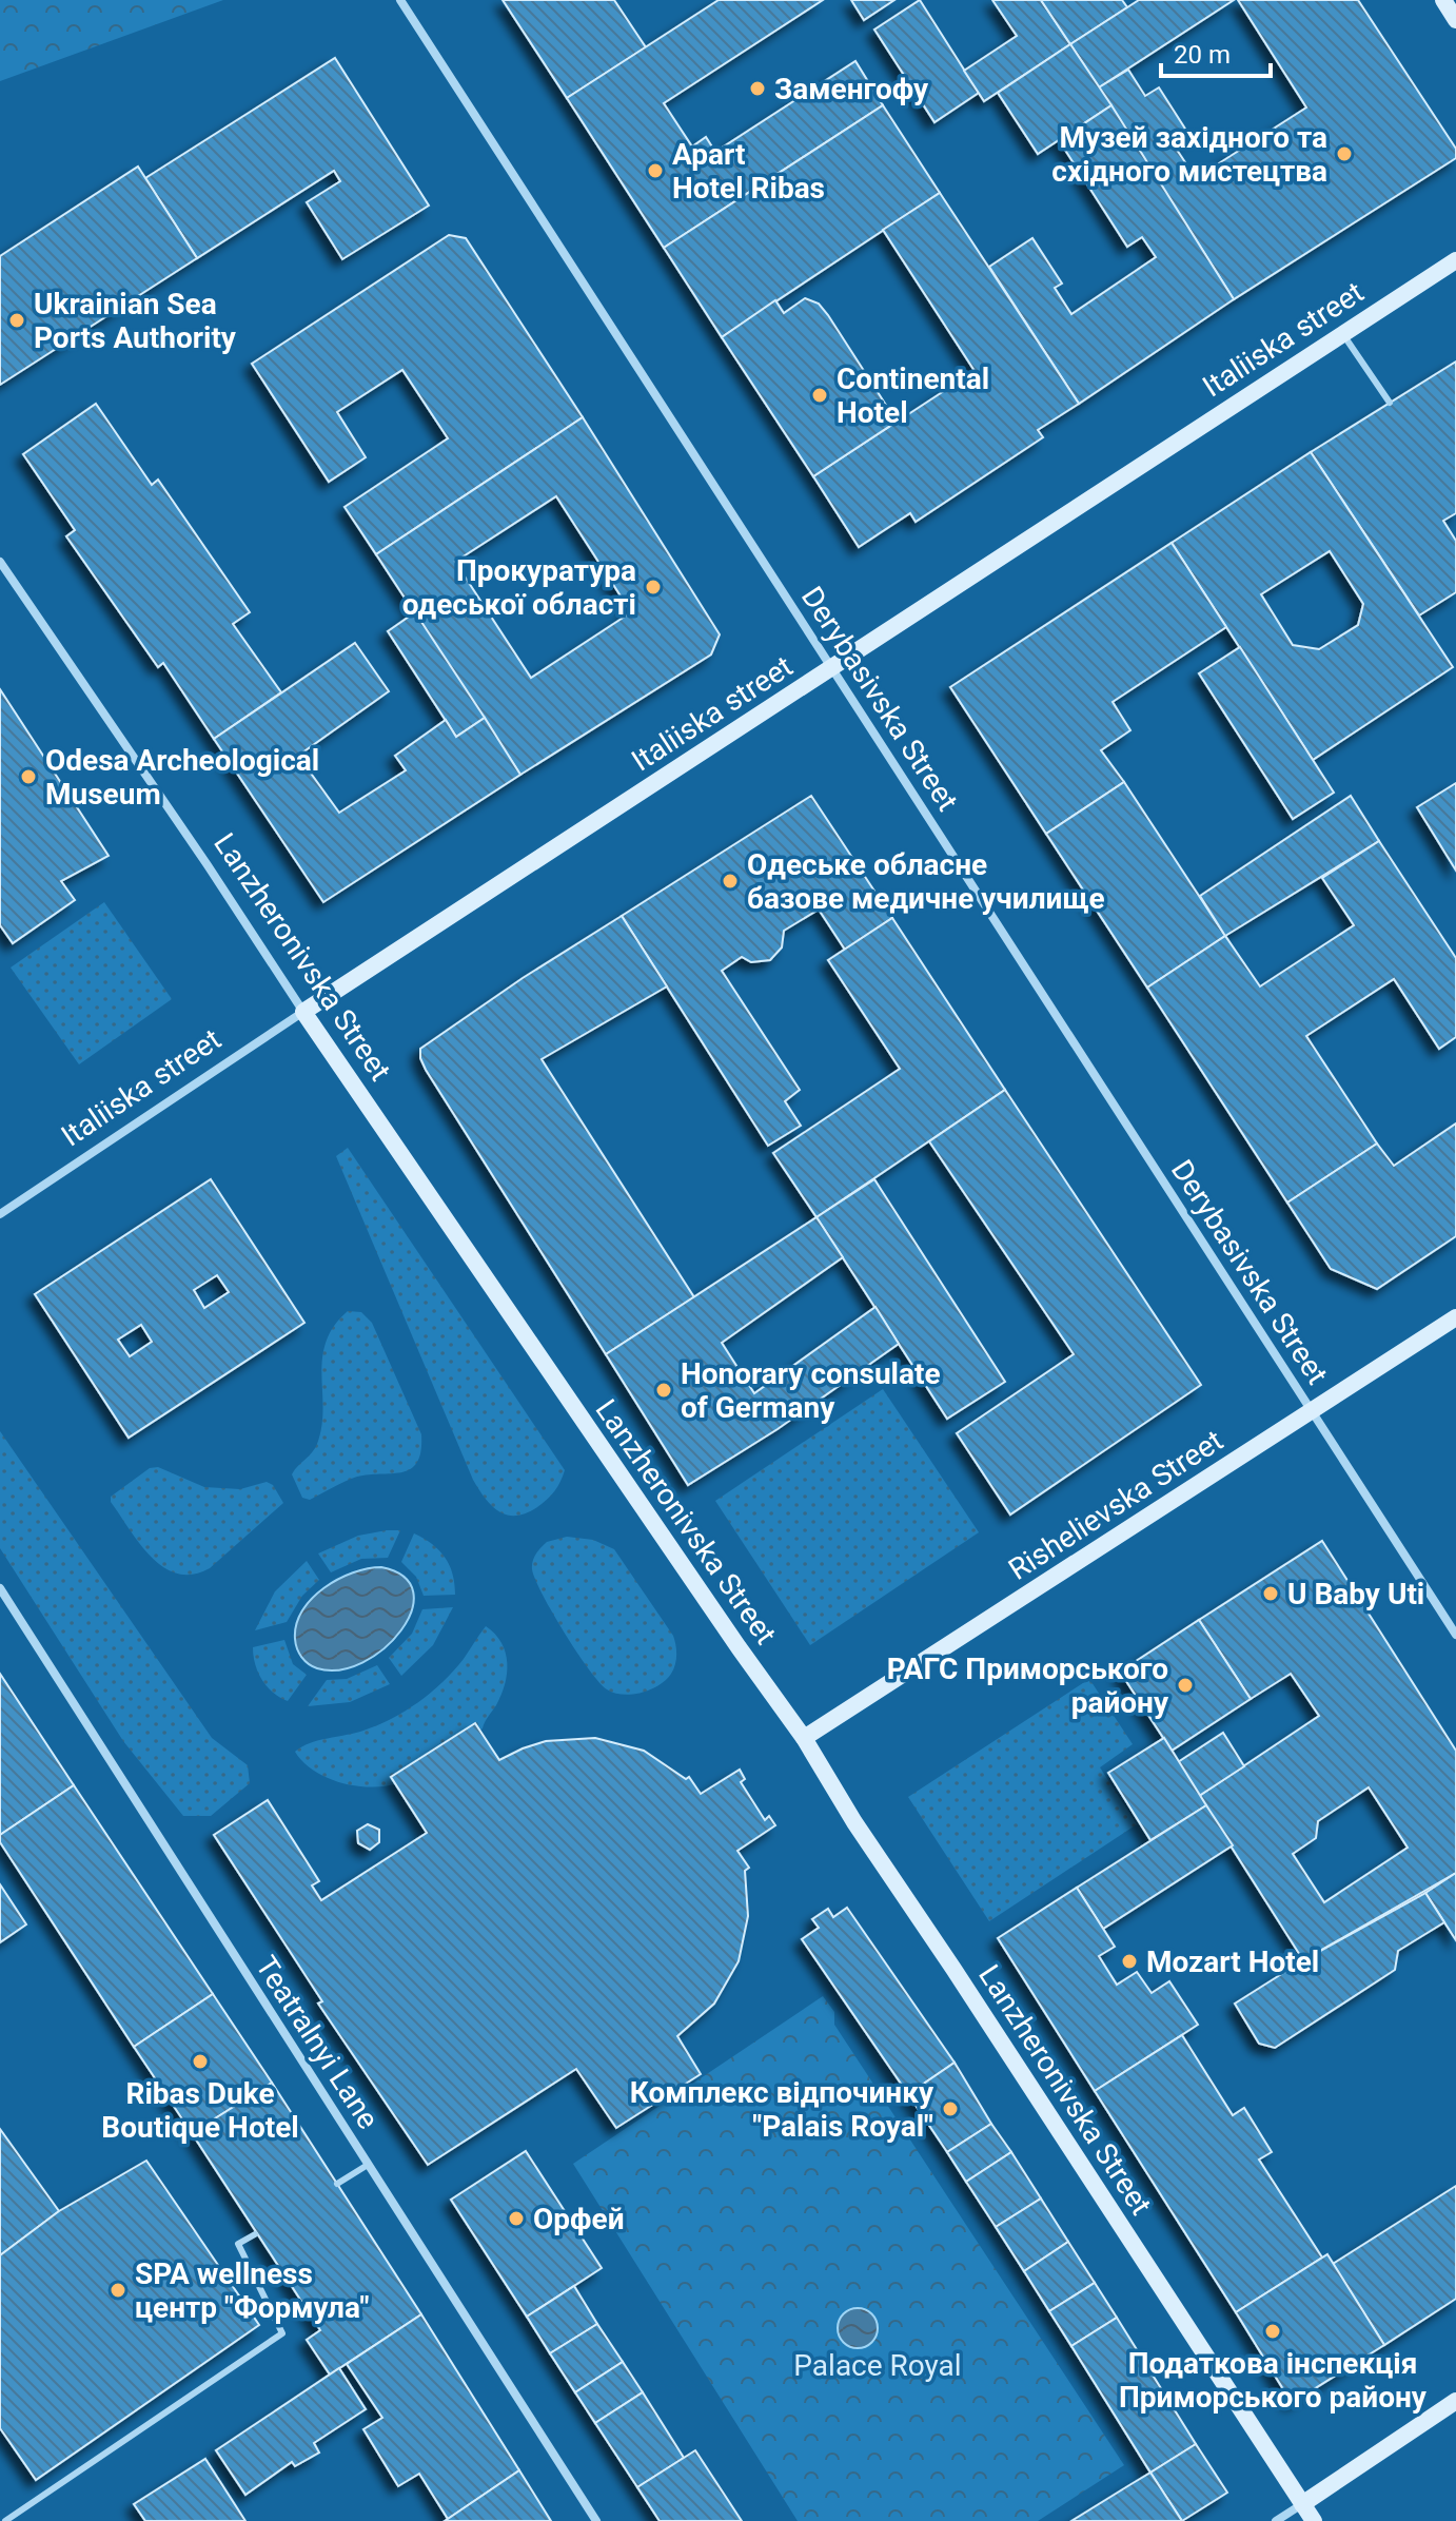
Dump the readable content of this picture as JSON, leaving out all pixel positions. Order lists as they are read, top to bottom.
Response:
{
  "streets": {
    "street": [
      "Italiiska street",
      "Derybasivska Street",
      "Lanzheronivska Street",
      "Rishelievska Street",
      "Teatralnyi Lane"
    ]
  },
  "crossings": [
    ["Italiiska street", "Derybasivska Street"],
    ["Italiiska street", "Lanzheronivska Street"],
    ["Derybasivska Street", "Rishelievska Street"],
    ["Lanzheronivska Street", "Rishelievska Street"]
  ],
  "parks": ["Palace Royal"],
  "places": [
    "Заменгофу",
    "Музей західного та східного мистецтва",
    "Apart Hotel Ribas",
    "Ukrainian Sea Ports Authority",
    "Continental Hotel",
    "Прокуратура одеської області",
    "Odesa Archeological Museum",
    "Одеське обласне базове медичне училище",
    "Honorary consulate of Germany",
    "U Baby Uti",
    "РАГС Приморського району",
    "Mozart Hotel",
    "Ribas Duke Boutique Hotel",
    "Комплекс відпочинку \"Palais Royal\"",
    "Орфей",
    "SPA wellness центр \"Формула\"",
    "Податкова інспекція Приморського району"
  ],
  "scale_bar": "20 m"
}
